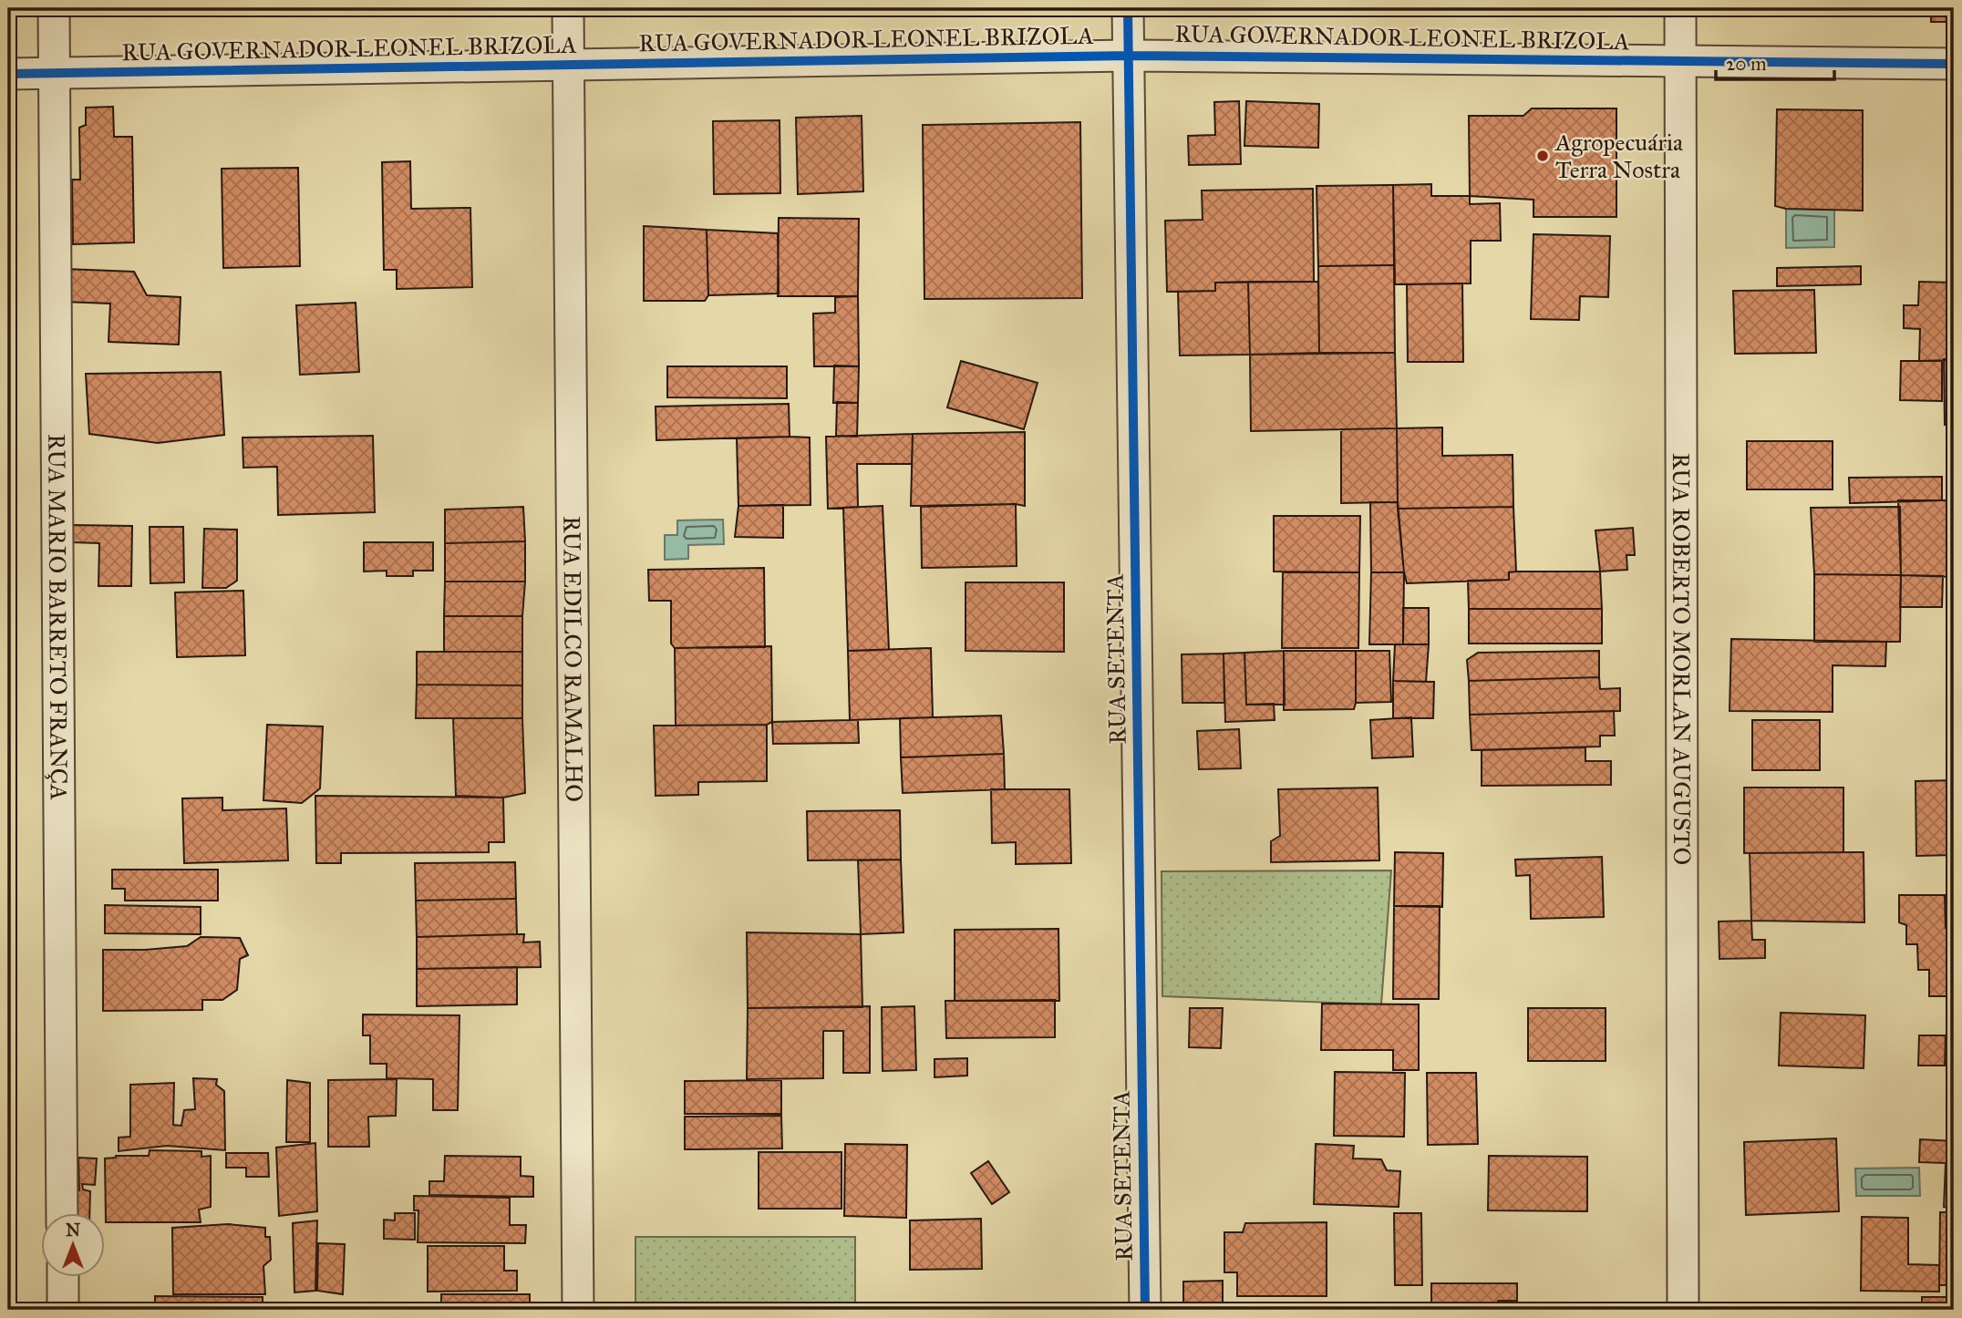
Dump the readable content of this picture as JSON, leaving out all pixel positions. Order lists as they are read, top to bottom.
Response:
{
  "streets": {
    "street": [
      "RUA GOVERNADOR LEONEL BRIZOLA",
      "RUA MARIO BARRETO FRANÇA",
      "RUA EDILCO RAMALHO",
      "RUA SETENTA",
      "RUA ROBERTO MORLAN AUGUSTO"
    ]
  },
  "crossings": [
    ["RUA GOVERNADOR LEONEL BRIZOLA", "RUA MARIO BARRETO FRANÇA"],
    ["RUA GOVERNADOR LEONEL BRIZOLA", "RUA EDILCO RAMALHO"],
    ["RUA GOVERNADOR LEONEL BRIZOLA", "RUA SETENTA"],
    ["RUA GOVERNADOR LEONEL BRIZOLA", "RUA ROBERTO MORLAN AUGUSTO"]
  ],
  "places": ["Agropecuária Terra Nostra"],
  "scale_bar": "20 m",
  "north": "top"
}
